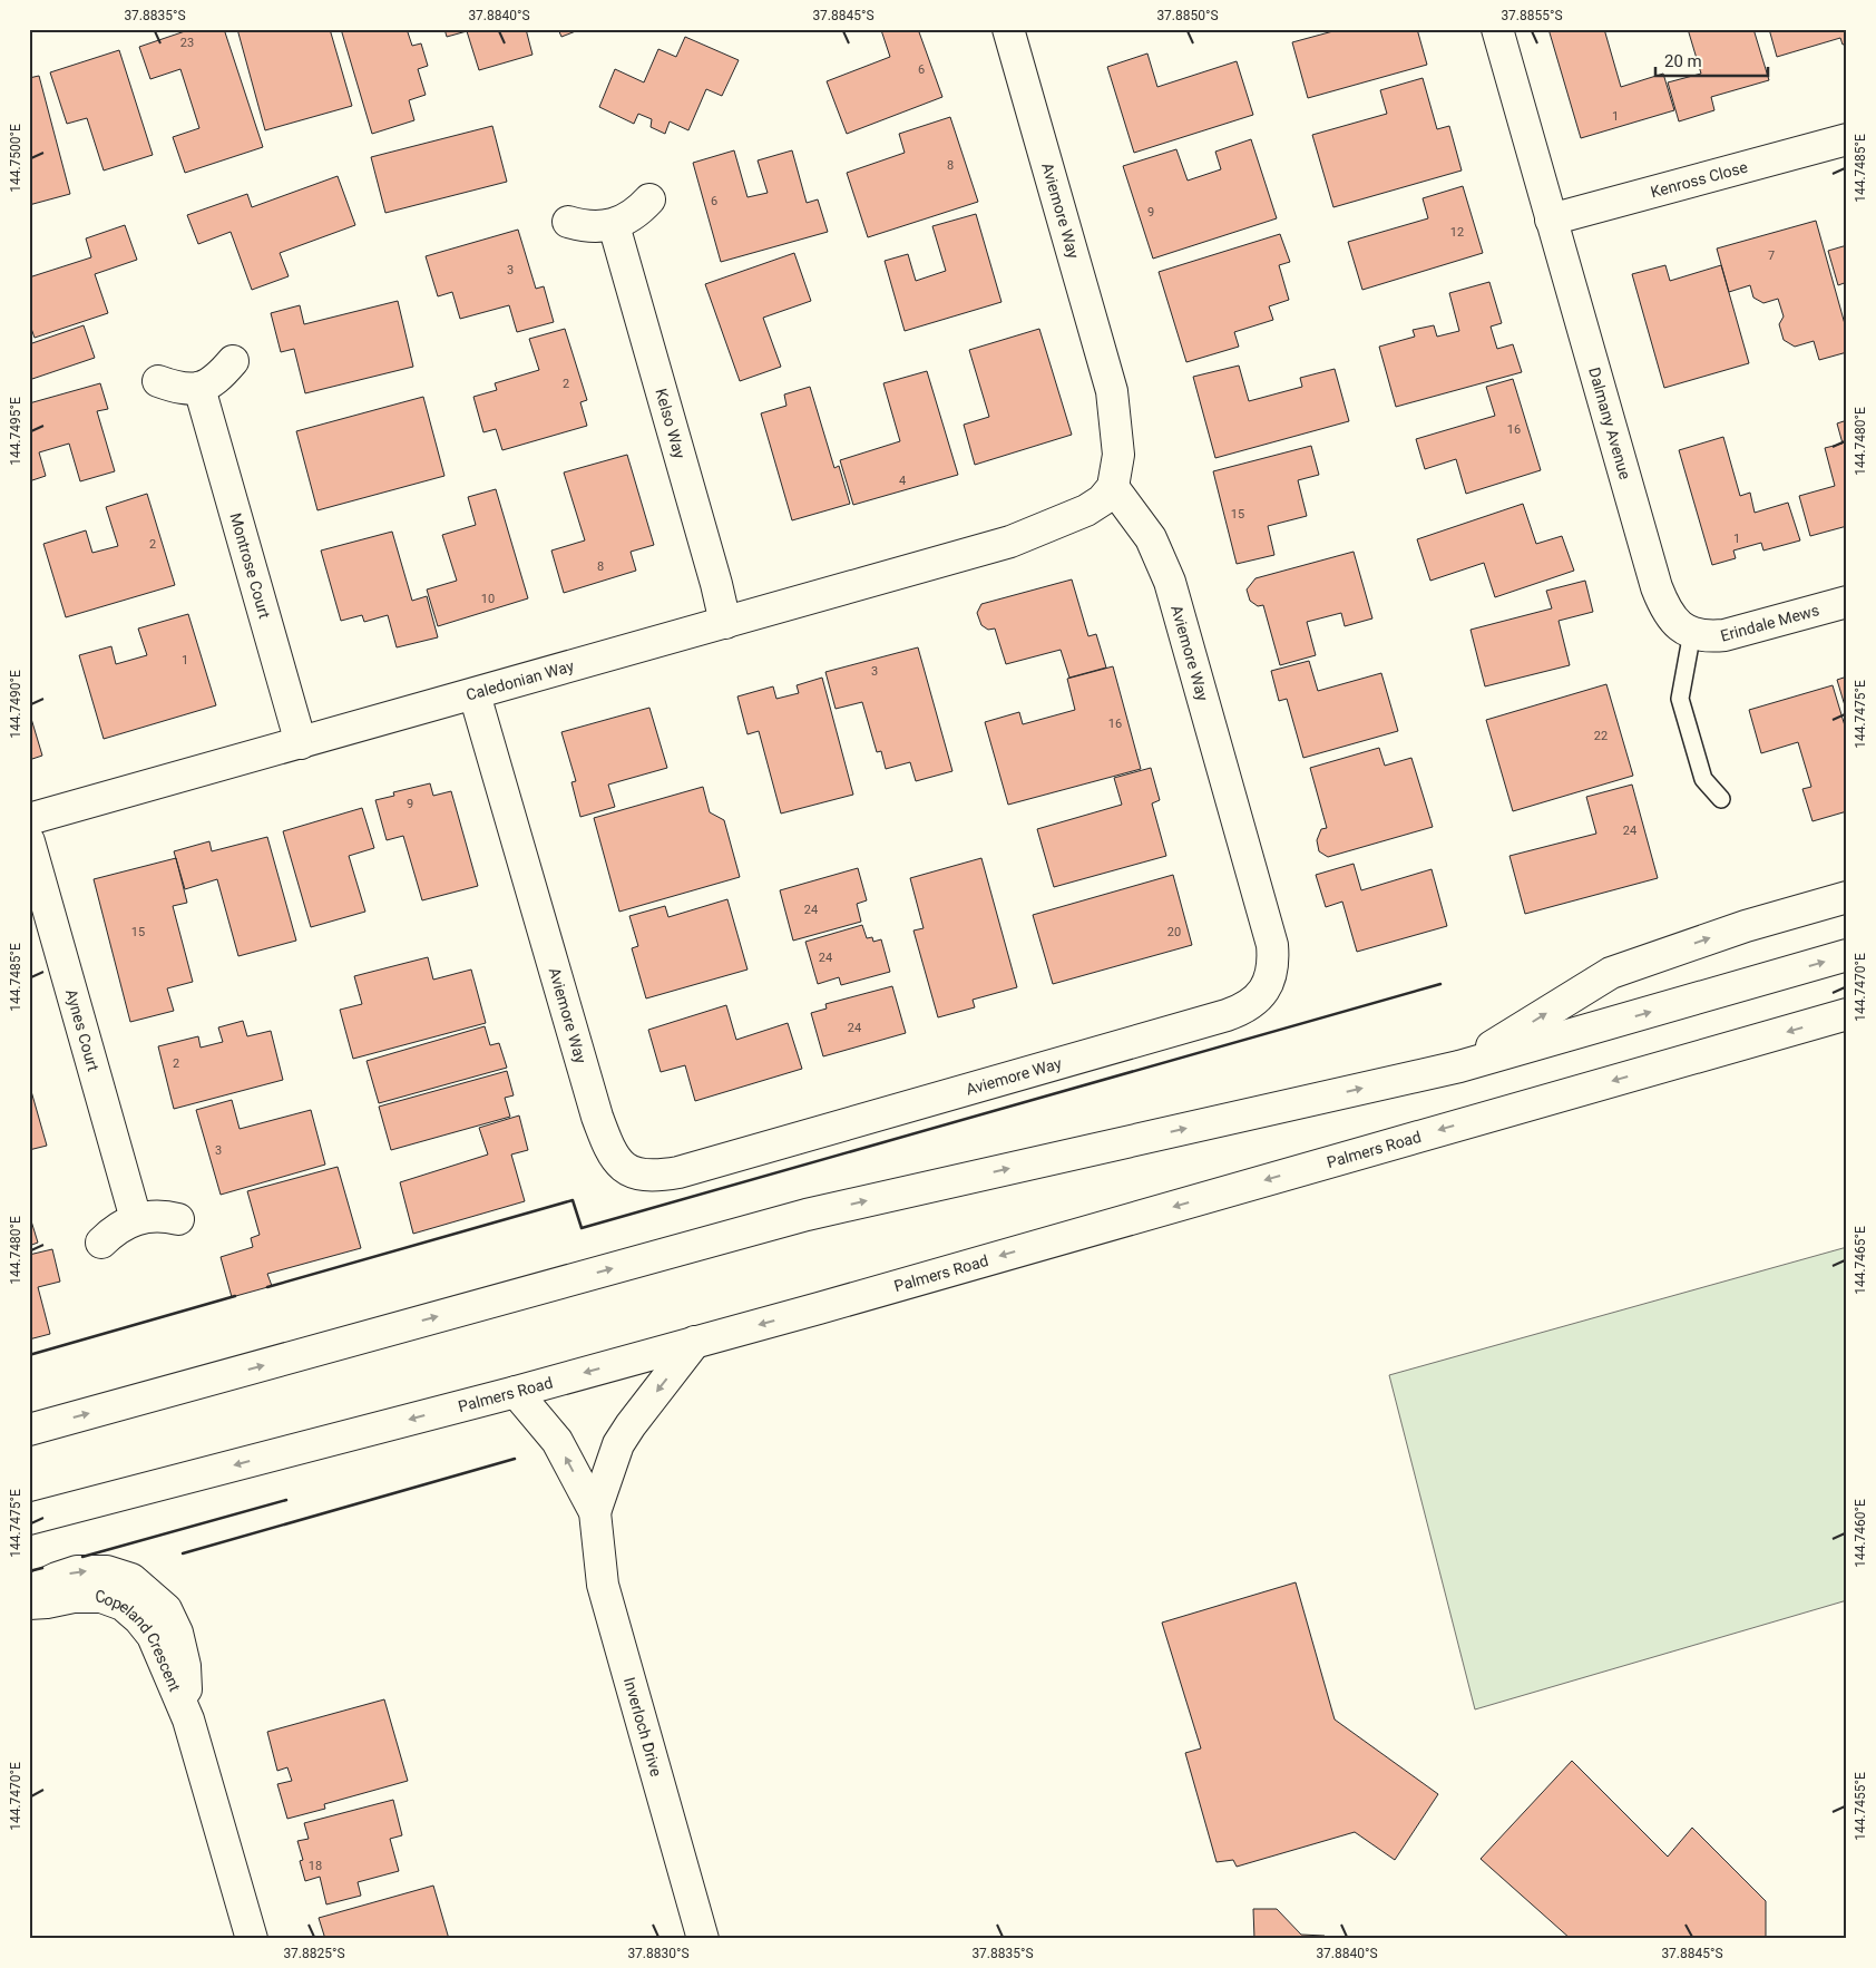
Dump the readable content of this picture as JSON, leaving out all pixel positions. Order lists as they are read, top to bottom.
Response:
{
  "streets": {
    "street": [
      "Kenross Close",
      "Aviemore Way",
      "Dalmany Avenue",
      "Kelso Way",
      "Montrose Court",
      "Erindale Mews",
      "Caledonian Way",
      "Aynes Court",
      "Palmers Road",
      "Copeland Crescent",
      "Inverloch Drive"
    ]
  },
  "crossings": [
    ["Kenross Close", "Dalmany Avenue"],
    ["Aviemore Way", "Caledonian Way"],
    ["Dalmany Avenue", "Erindale Mews"],
    ["Kelso Way", "Caledonian Way"],
    ["Montrose Court", "Caledonian Way"],
    ["Palmers Road", "Inverloch Drive"]
  ],
  "house_numbers": [
    "23",
    "6",
    "1",
    "8",
    "6",
    "9",
    "12",
    "7",
    "3",
    "2",
    "16",
    "4",
    "15",
    "1",
    "2",
    "8",
    "10",
    "1",
    "3",
    "16",
    "22",
    "9",
    "24",
    "24",
    "15",
    "20",
    "24",
    "24",
    "2",
    "3",
    "18"
  ],
  "scale_bar": "20 m",
  "coordinates": [
    "37.8835°S",
    "37.8840°S",
    "37.8845°S",
    "37.8850°S",
    "37.8855°S",
    "144.7500°E",
    "144.7485°E",
    "144.7495°E",
    "144.7480°E",
    "144.7490°E",
    "144.7475°E",
    "144.7470°E",
    "144.7465°E",
    "144.7460°E",
    "144.7455°E",
    "37.8825°S",
    "37.8830°S"
  ]
}
